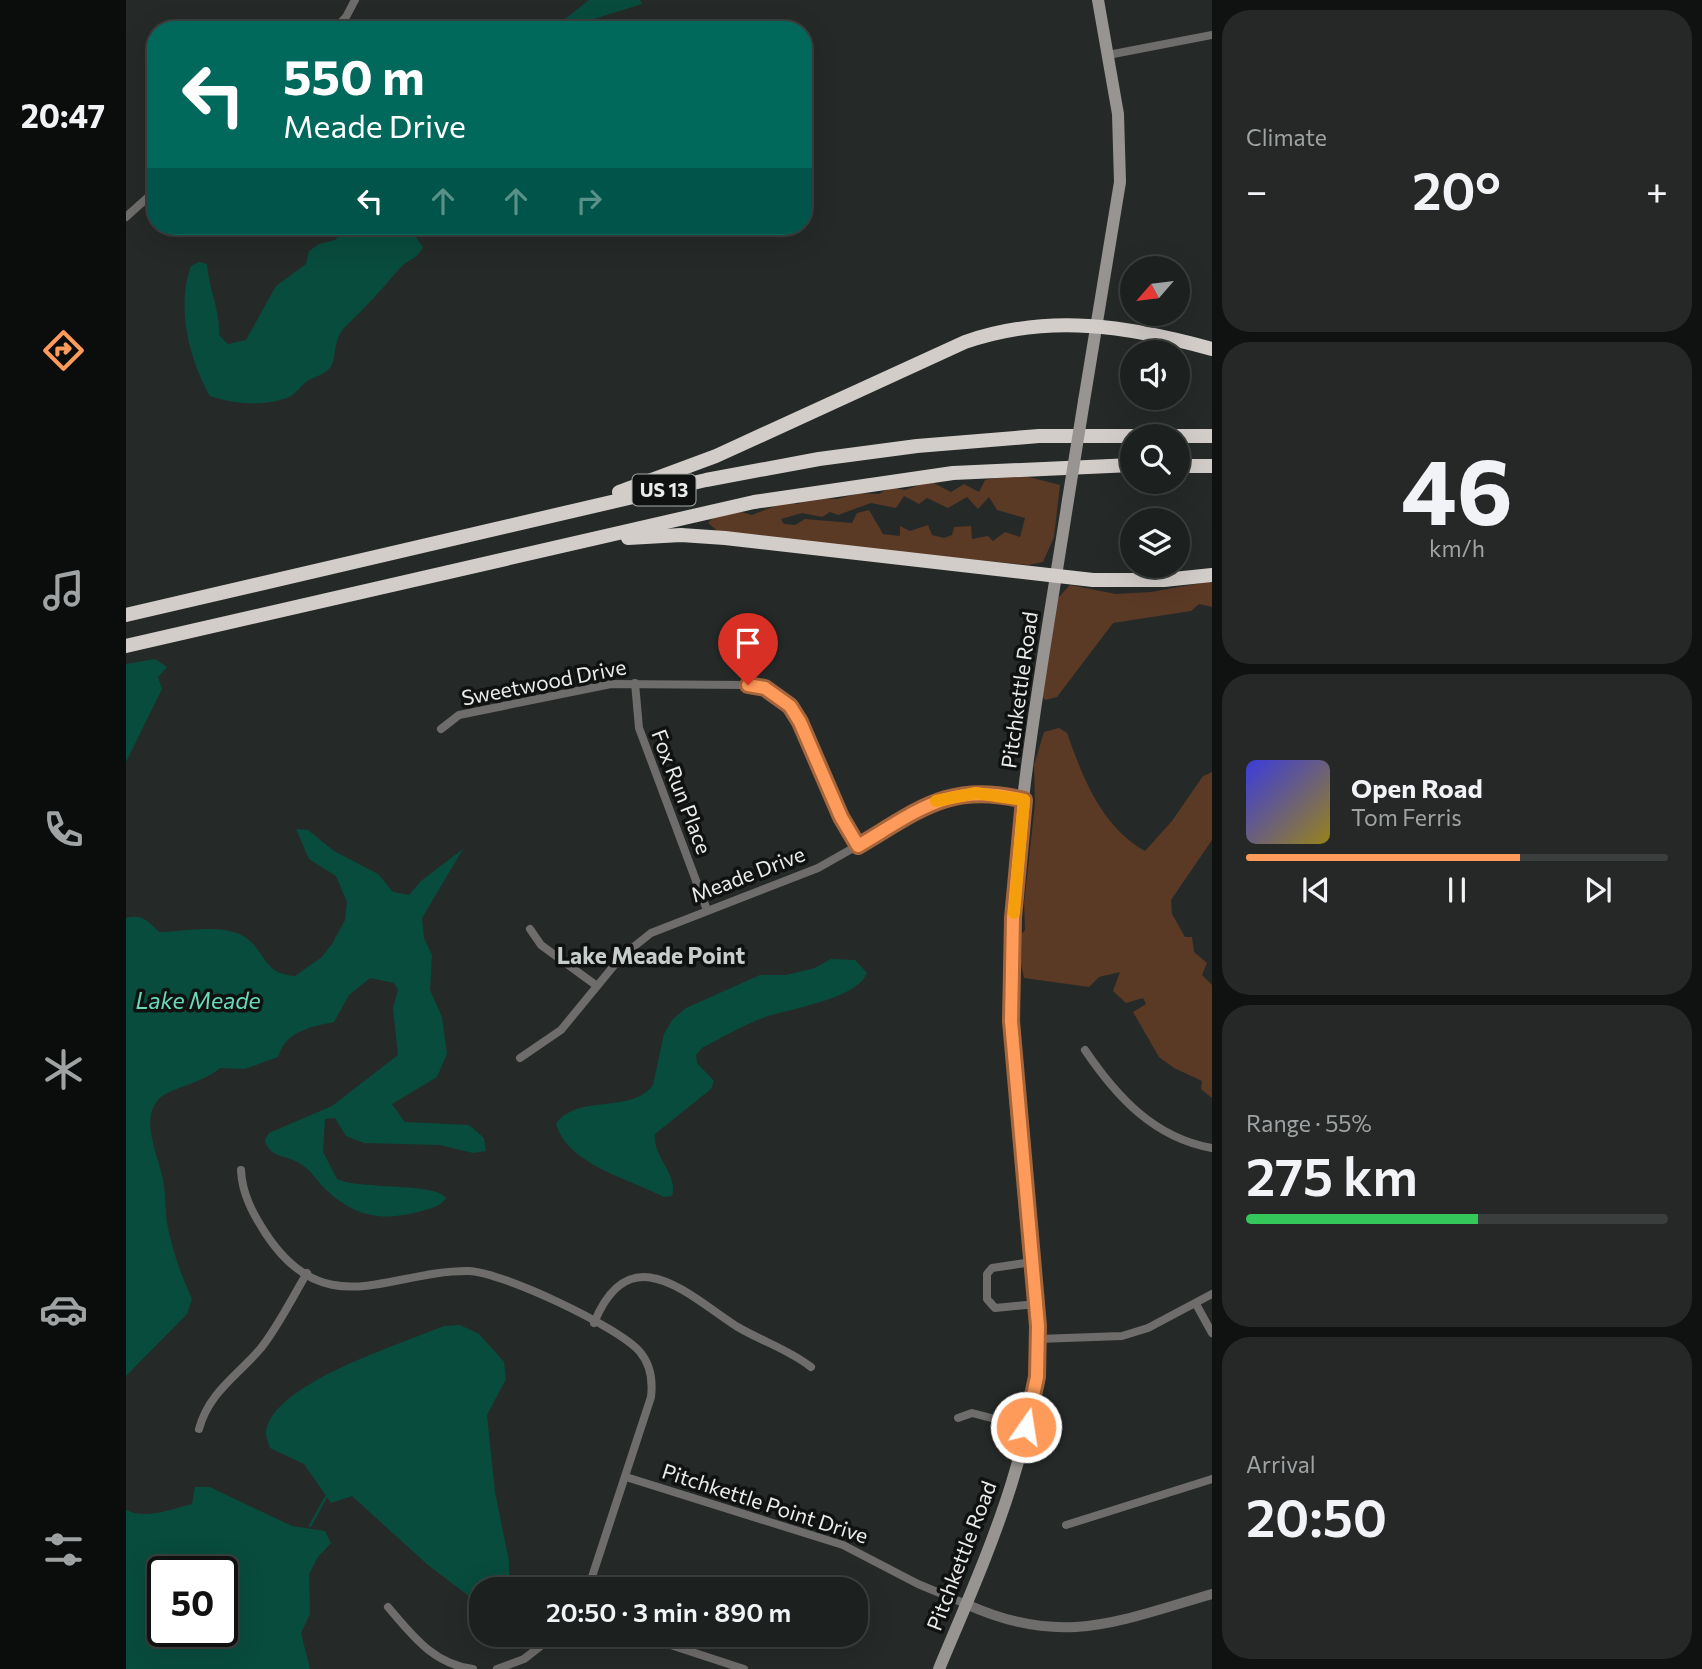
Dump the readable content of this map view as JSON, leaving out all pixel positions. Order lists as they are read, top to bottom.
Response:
{
  "streets": {
    "highway": ["US 13"],
    "main road": ["Pitchkettle Road"],
    "street": [
      "Sweetwood Drive",
      "Fox Run Place",
      "Meade Drive",
      "Pitchkettle Point Drive"
    ]
  },
  "crossings": [
    ["Sweetwood Drive", "Fox Run Place"],
    ["Sweetwood Drive", "Meade Drive"],
    ["Pitchkettle Road", "Meade Drive"],
    ["Pitchkettle Road", "Pitchkettle Point Drive"],
    ["Fox Run Place", "Meade Drive"]
  ],
  "districts": ["Lake Meade Point"],
  "water": ["Lake Meade"],
  "north": "bottom left",
  "page": {
    "tabs": "20:47",
    "tile": [
      "Climate",
      ["46", "km/h"],
      ["Range · 55%", "275 km"],
      ["Arrival", "20:50"]
    ],
    "turn": ["550 m", "Meade Drive"],
    "heat": ["−", "20°", "+"],
    "song": ["Open Road", "Tom Ferris"],
    "limit": "50",
    "trip": "20:50 · 3 min · 890 m"
  }
}
